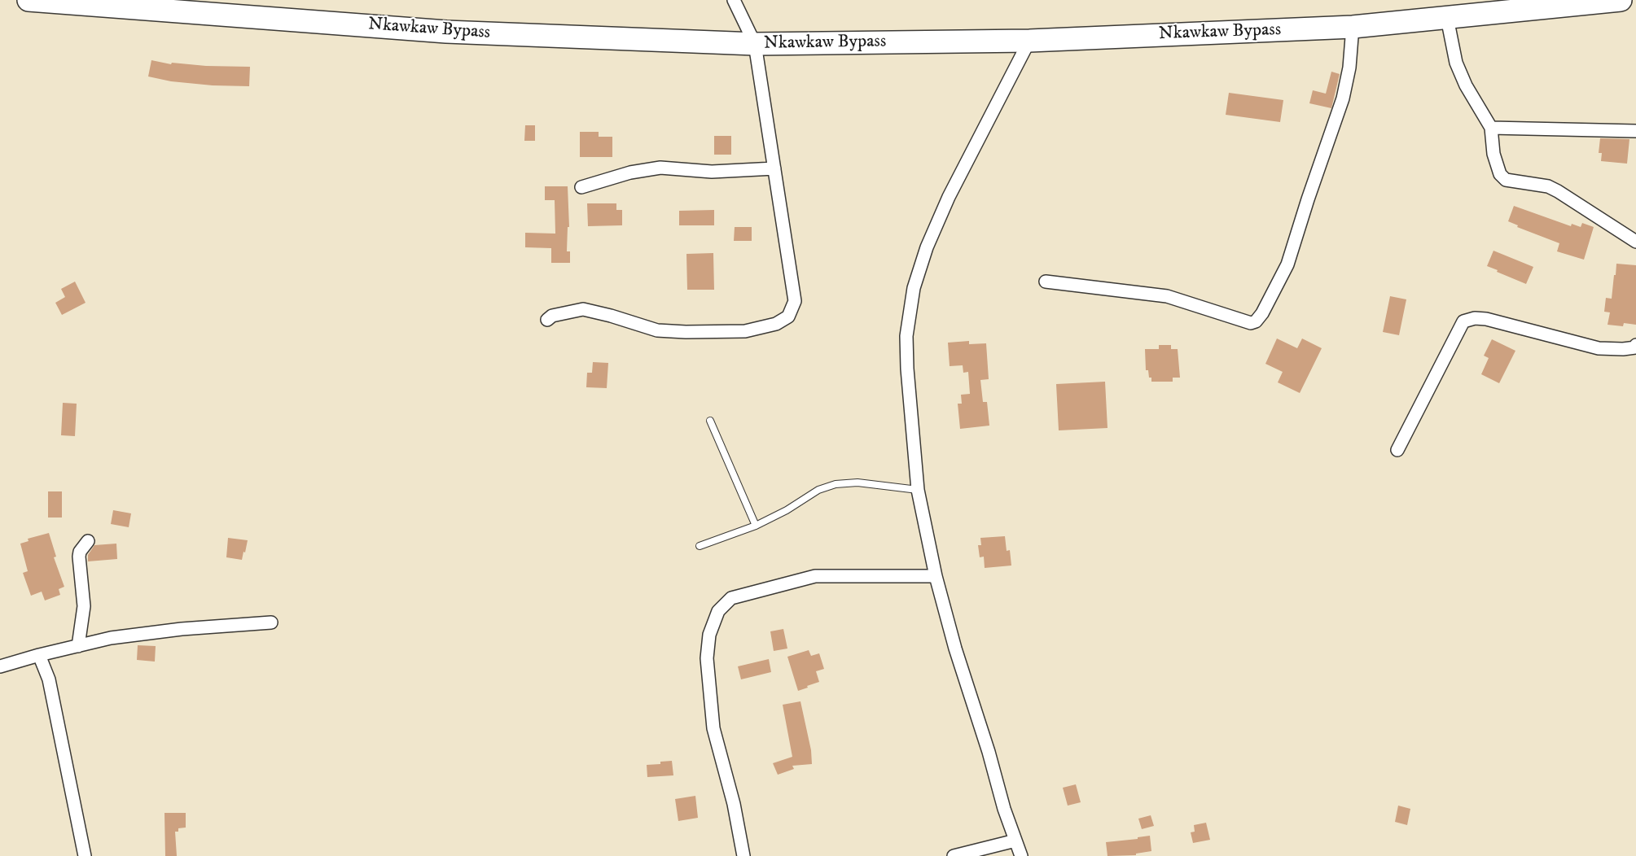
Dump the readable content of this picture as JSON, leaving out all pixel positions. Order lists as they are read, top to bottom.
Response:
{
  "streets": {
    "highway": ["Nkawkaw Bypass"]
  }
}
